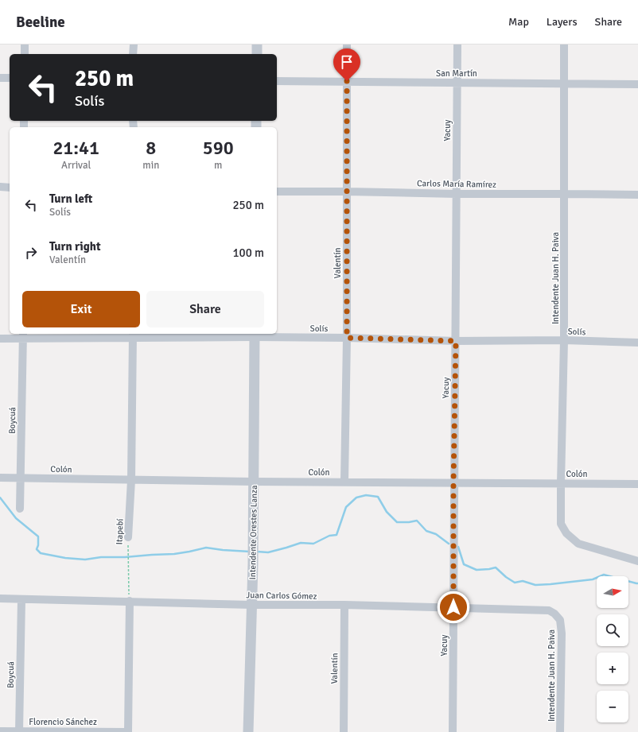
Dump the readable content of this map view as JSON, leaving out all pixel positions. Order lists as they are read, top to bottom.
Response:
{
  "streets": {
    "street": [
      "San Martín",
      "Yacuy",
      "Carlos María Ramírez",
      "Valentín",
      "Intendente Juan H. Paiva",
      "Solís",
      "Boycuá",
      "Colón",
      "Itapebí",
      "Intendente Orestes Lanza",
      "Juan Carlos Gómez",
      "Florencio Sánchez"
    ]
  },
  "crossings": [
    ["San Martín", "Yacuy"],
    ["San Martín", "Valentín"],
    ["San Martín", "Intendente Juan H. Paiva"],
    ["Yacuy", "Carlos María Ramírez"],
    ["Yacuy", "Solís"],
    ["Yacuy", "Colón"],
    ["Yacuy", "Juan Carlos Gómez"],
    ["Carlos María Ramírez", "Valentín"],
    ["Carlos María Ramírez", "Intendente Juan H. Paiva"],
    ["Valentín", "Solís"],
    ["Valentín", "Colón"],
    ["Valentín", "Juan Carlos Gómez"],
    ["Intendente Juan H. Paiva", "Solís"],
    ["Intendente Juan H. Paiva", "Colón"],
    ["Intendente Juan H. Paiva", "Juan Carlos Gómez"],
    ["Solís", "Boycuá"],
    ["Solís", "Itapebí"],
    ["Solís", "Intendente Orestes Lanza"],
    ["Boycuá", "Colón"],
    ["Boycuá", "Juan Carlos Gómez"],
    ["Boycuá", "Florencio Sánchez"],
    ["Colón", "Itapebí"],
    ["Colón", "Intendente Orestes Lanza"],
    ["Itapebí", "Juan Carlos Gómez"],
    ["Intendente Orestes Lanza", "Juan Carlos Gómez"]
  ],
  "north": "right",
  "page": {
    "header": "Beeline",
    "nav": ["Map", "Layers", "Share"],
    "turn": ["250 m", "Solís"],
    "eta": [
      "21:41",
      "Arrival",
      "8",
      "min",
      "590",
      "m"
    ],
    "list": [
      {
        "name": "Turn left",
        "note": "Solís",
        "value": "250 m"
      },
      {
        "name": "Turn right",
        "note": "Valentín",
        "value": "100 m"
      }
    ],
    "buttons": ["Exit", "Share"],
    "map_buttons": ["+", "−"]
  }
}
